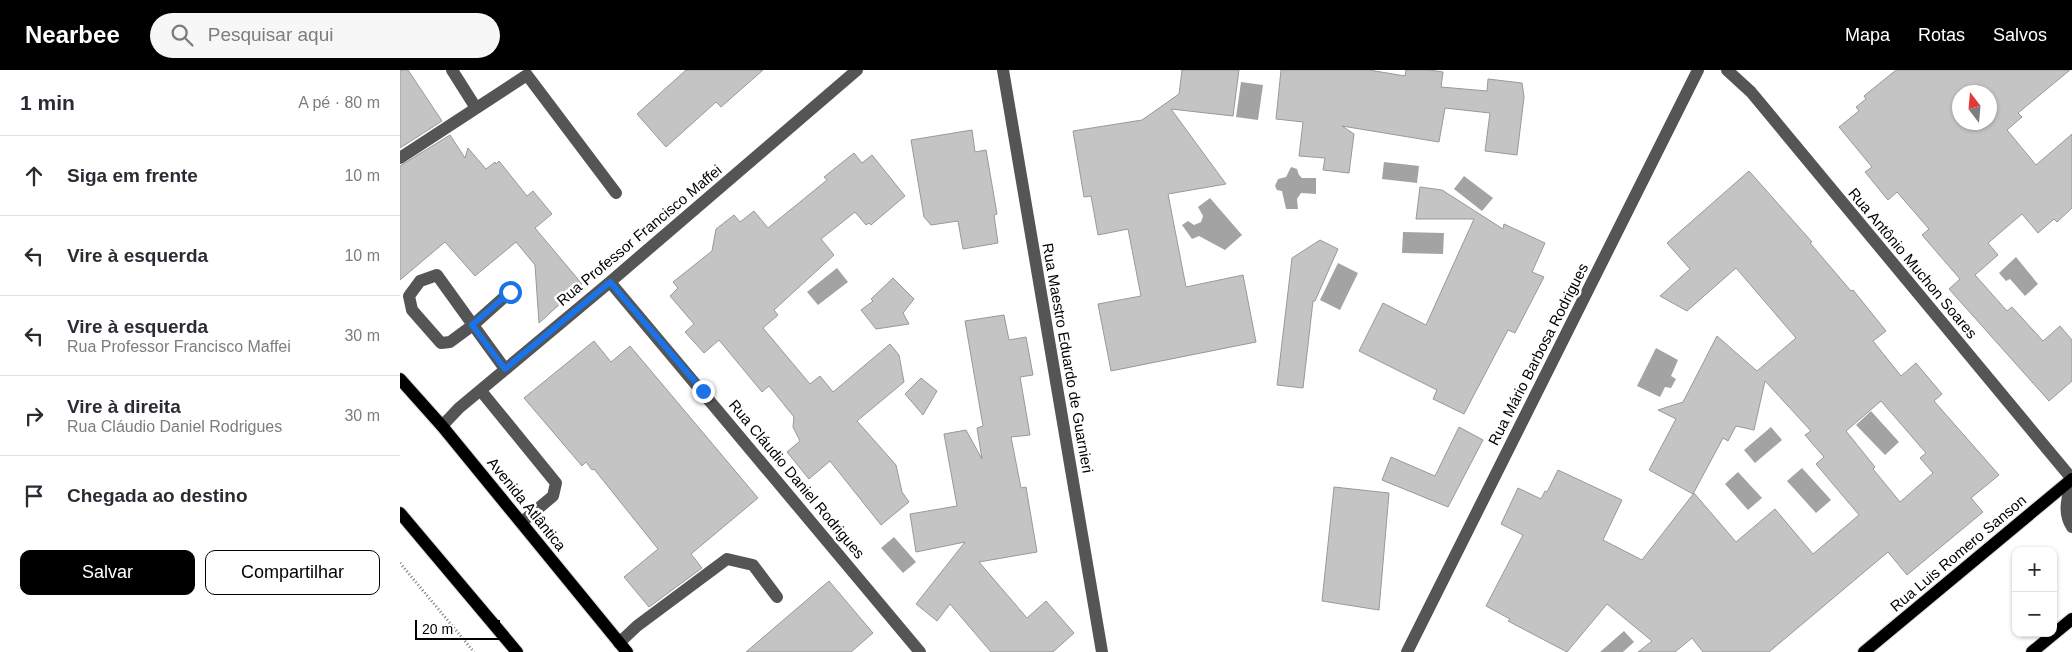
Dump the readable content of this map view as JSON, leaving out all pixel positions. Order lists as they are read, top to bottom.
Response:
{
  "streets": {
    "main road": ["Avenida Atlântica", "Rua Luis Romero Sanson"],
    "street": [
      "Rua Professor Francisco Maffei",
      "Rua Antônio Muchon Soares",
      "Rua Mário Barbosa Rodrigues",
      "Rua Maestro Eduardo de Guarnieri",
      "Rua Cláudio Daniel Rodrigues"
    ]
  },
  "crossings": [
    ["Rua Professor Francisco Maffei", "Rua Cláudio Daniel Rodrigues"],
    ["Rua Professor Francisco Maffei", "Avenida Atlântica"],
    ["Rua Antônio Muchon Soares", "Rua Luis Romero Sanson"]
  ],
  "scale_bar": "20 m",
  "north": "top",
  "page": {
    "header": "Nearbee",
    "search": "Pesquisar aqui",
    "nav": ["Mapa", "Rotas", "Salvos"],
    "heading": ["1 min", "A pé · 80 m"],
    "list": [
      ["Siga em frente", "10 m"],
      ["Vire à esquerda", "10 m"],
      ["Vire à esquerda", "Rua Professor Francisco Maffei", "30 m"],
      ["Vire à direita", "Rua Cláudio Daniel Rodrigues", "30 m"],
      "Chegada ao destino"
    ],
    "buttons": ["Salvar", "Compartilhar"],
    "map_buttons": ["+", "−"],
    "scale": "20 m"
  }
}
